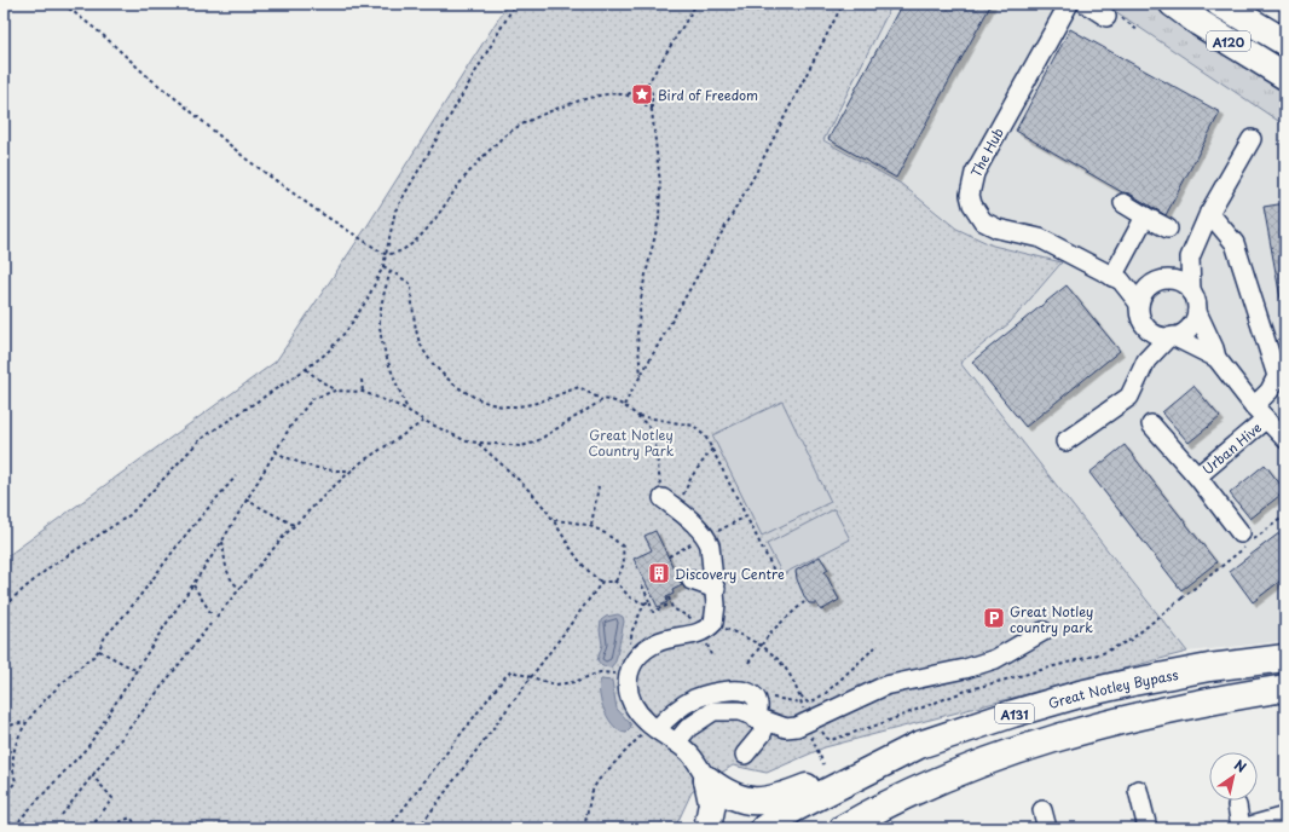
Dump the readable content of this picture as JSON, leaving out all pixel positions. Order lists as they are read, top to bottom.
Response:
{
  "streets": {
    "highway": ["A120", "Great Notley Bypass", "A131"],
    "street": ["The Hub", "Urban Hive"]
  },
  "parks": ["Great Notley Country Park"],
  "places": {
    "place": ["Bird of Freedom"],
    "building": ["Discovery Centre"],
    "parking": ["Great Notley country park"]
  },
  "north": "top right"
}
